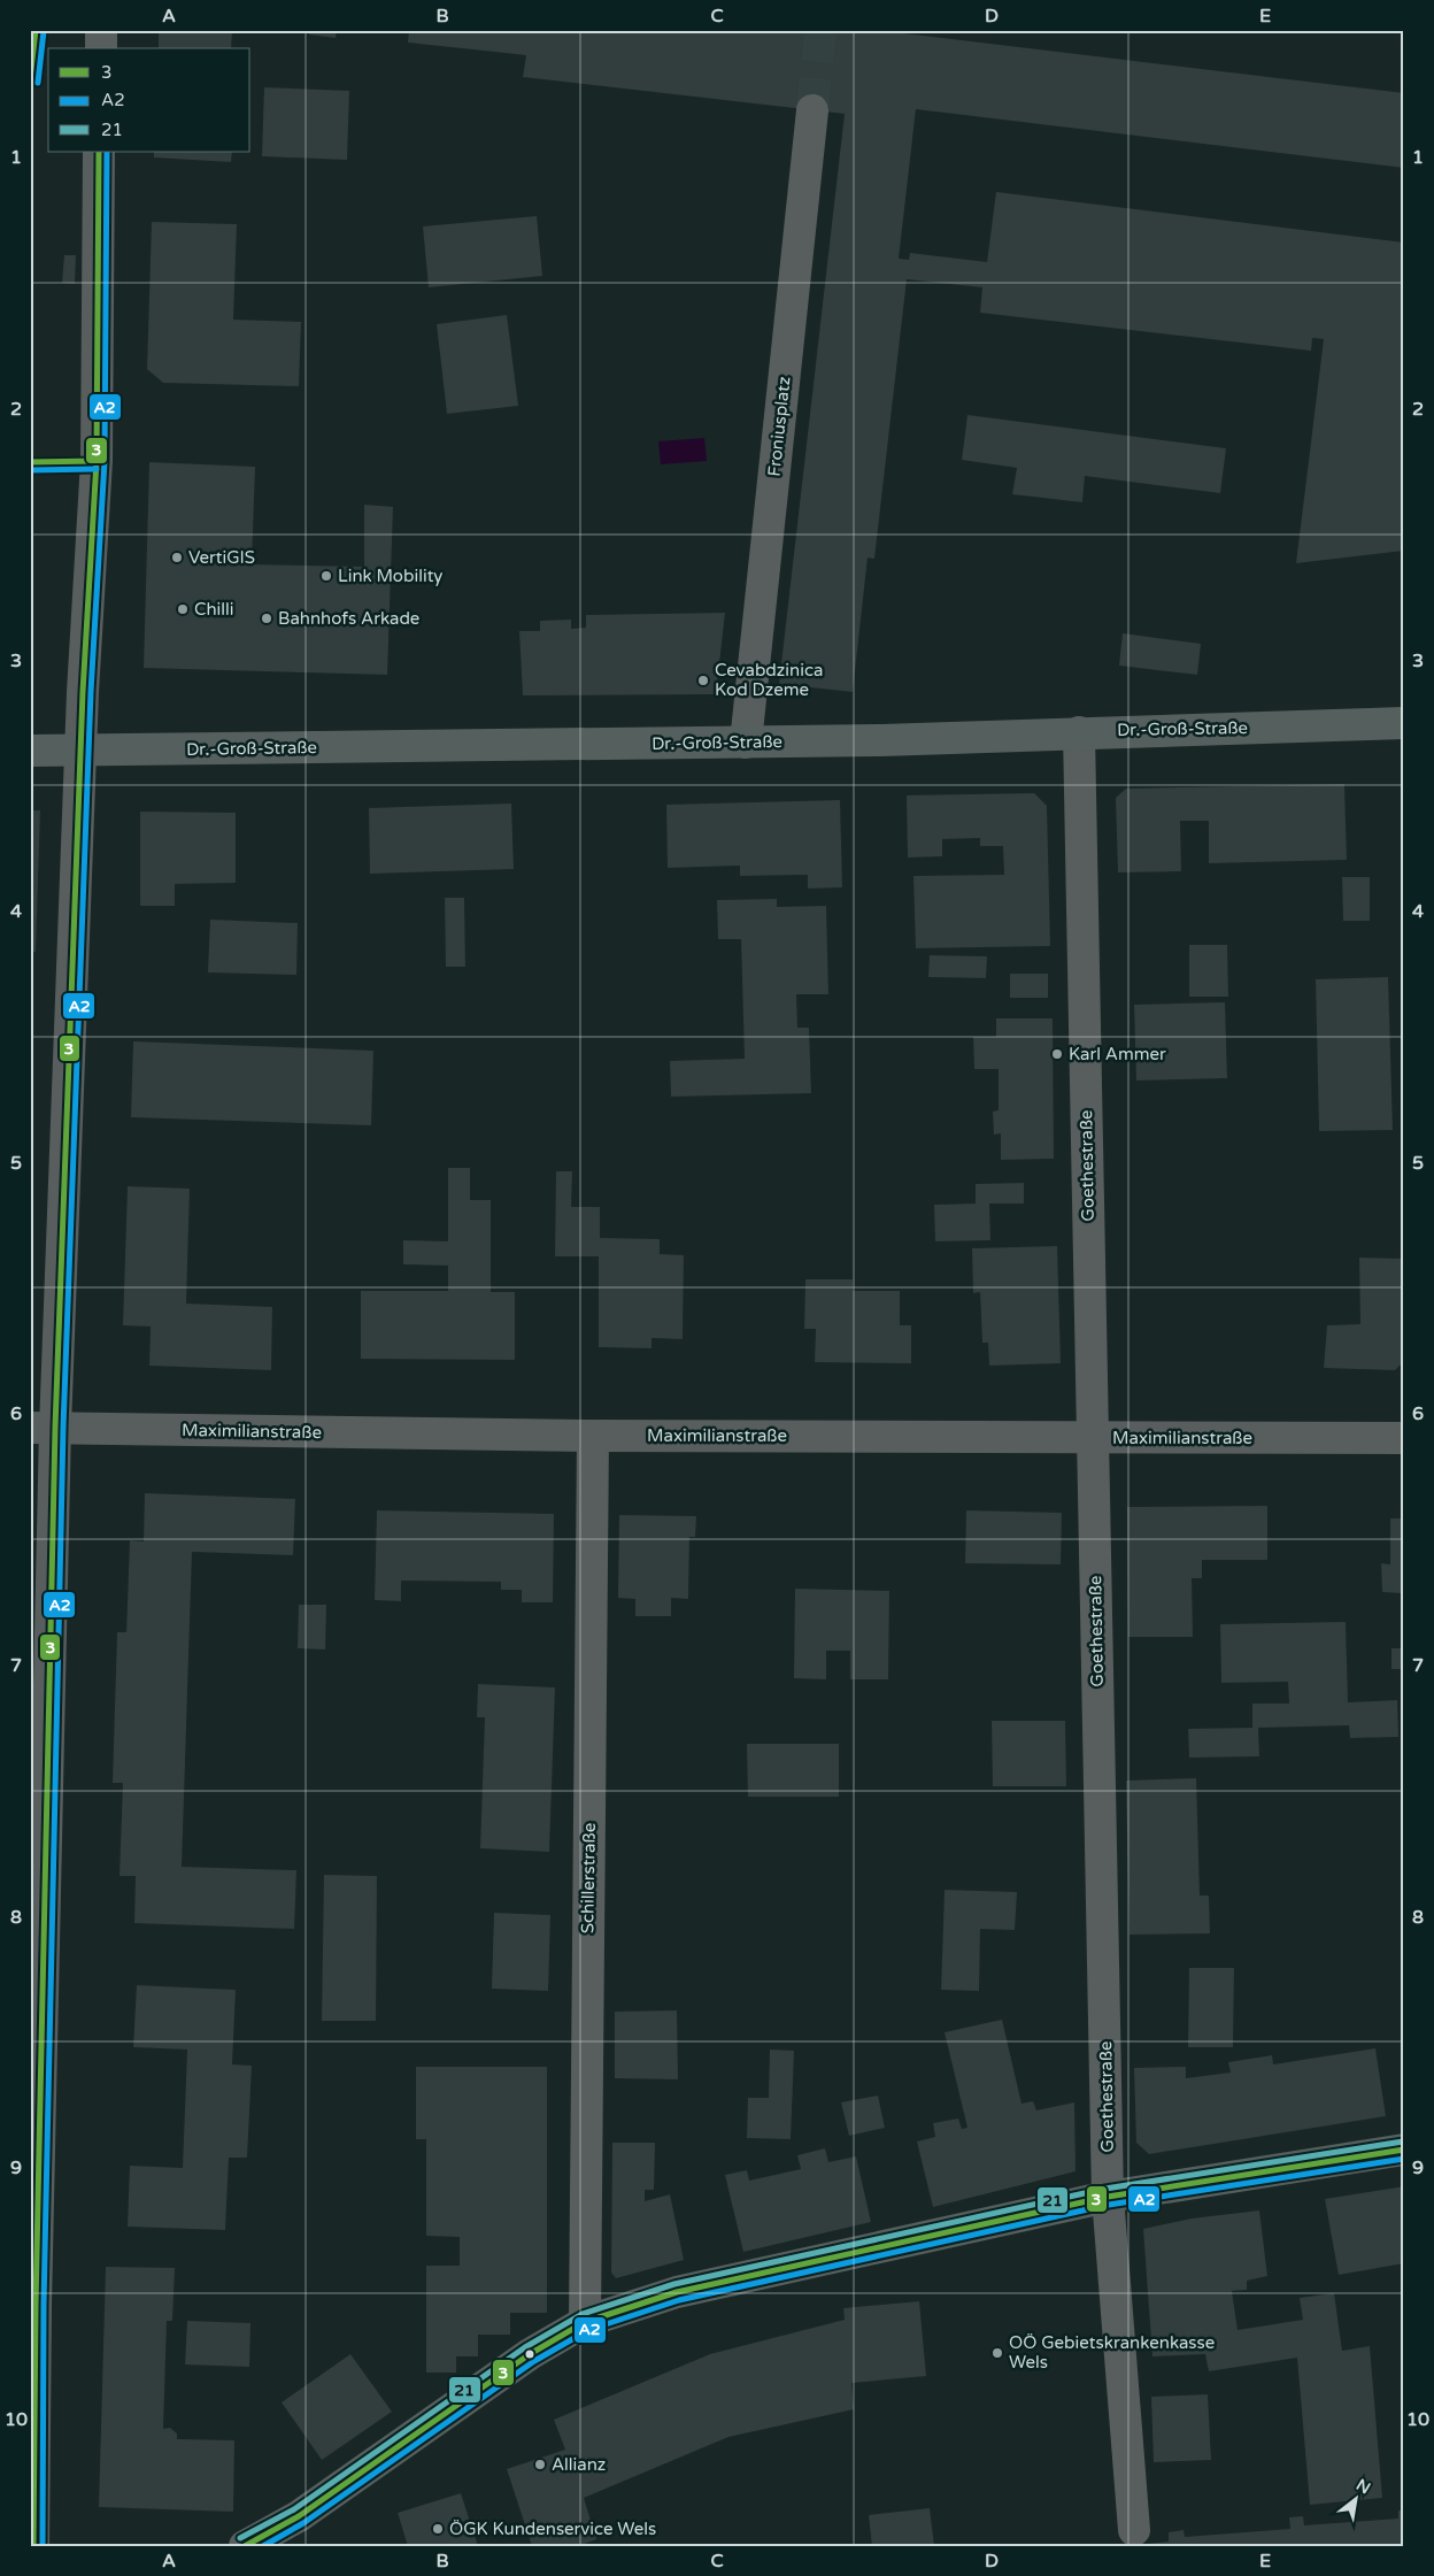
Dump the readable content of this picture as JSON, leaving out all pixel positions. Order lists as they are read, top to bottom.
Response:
{
  "streets": {
    "main road": ["Dr.-Groß-Straße"],
    "street": [
      "Froniusplatz",
      "Goethestraße",
      "Maximilianstraße",
      "Schillerstraße"
    ]
  },
  "crossings": [
    ["Froniusplatz", "Dr.-Groß-Straße"],
    ["Dr.-Groß-Straße", "Goethestraße"],
    ["Goethestraße", "Maximilianstraße"],
    ["Maximilianstraße", "Schillerstraße"]
  ],
  "places": [
    "VertiGIS",
    "Link Mobility",
    "Chilli",
    "Bahnhofs Arkade",
    "Cevabdzinica Kod Dzeme",
    "Karl Ammer",
    "OÖ Gebietskrankenkasse Wels",
    "Allianz",
    "ÖGK Kundenservice Wels"
  ],
  "lines": ["transit line 3", "transit line A2", "transit line 21"],
  "legend": ["3", "A2", "21"],
  "north": "top right",
  "grid": {
    "columns": [
      "A",
      "B",
      "C",
      "D",
      "E"
    ],
    "rows": [
      "1",
      "2",
      "3",
      "4",
      "5",
      "6",
      "7",
      "8",
      "9",
      "10"
    ]
  }
}
